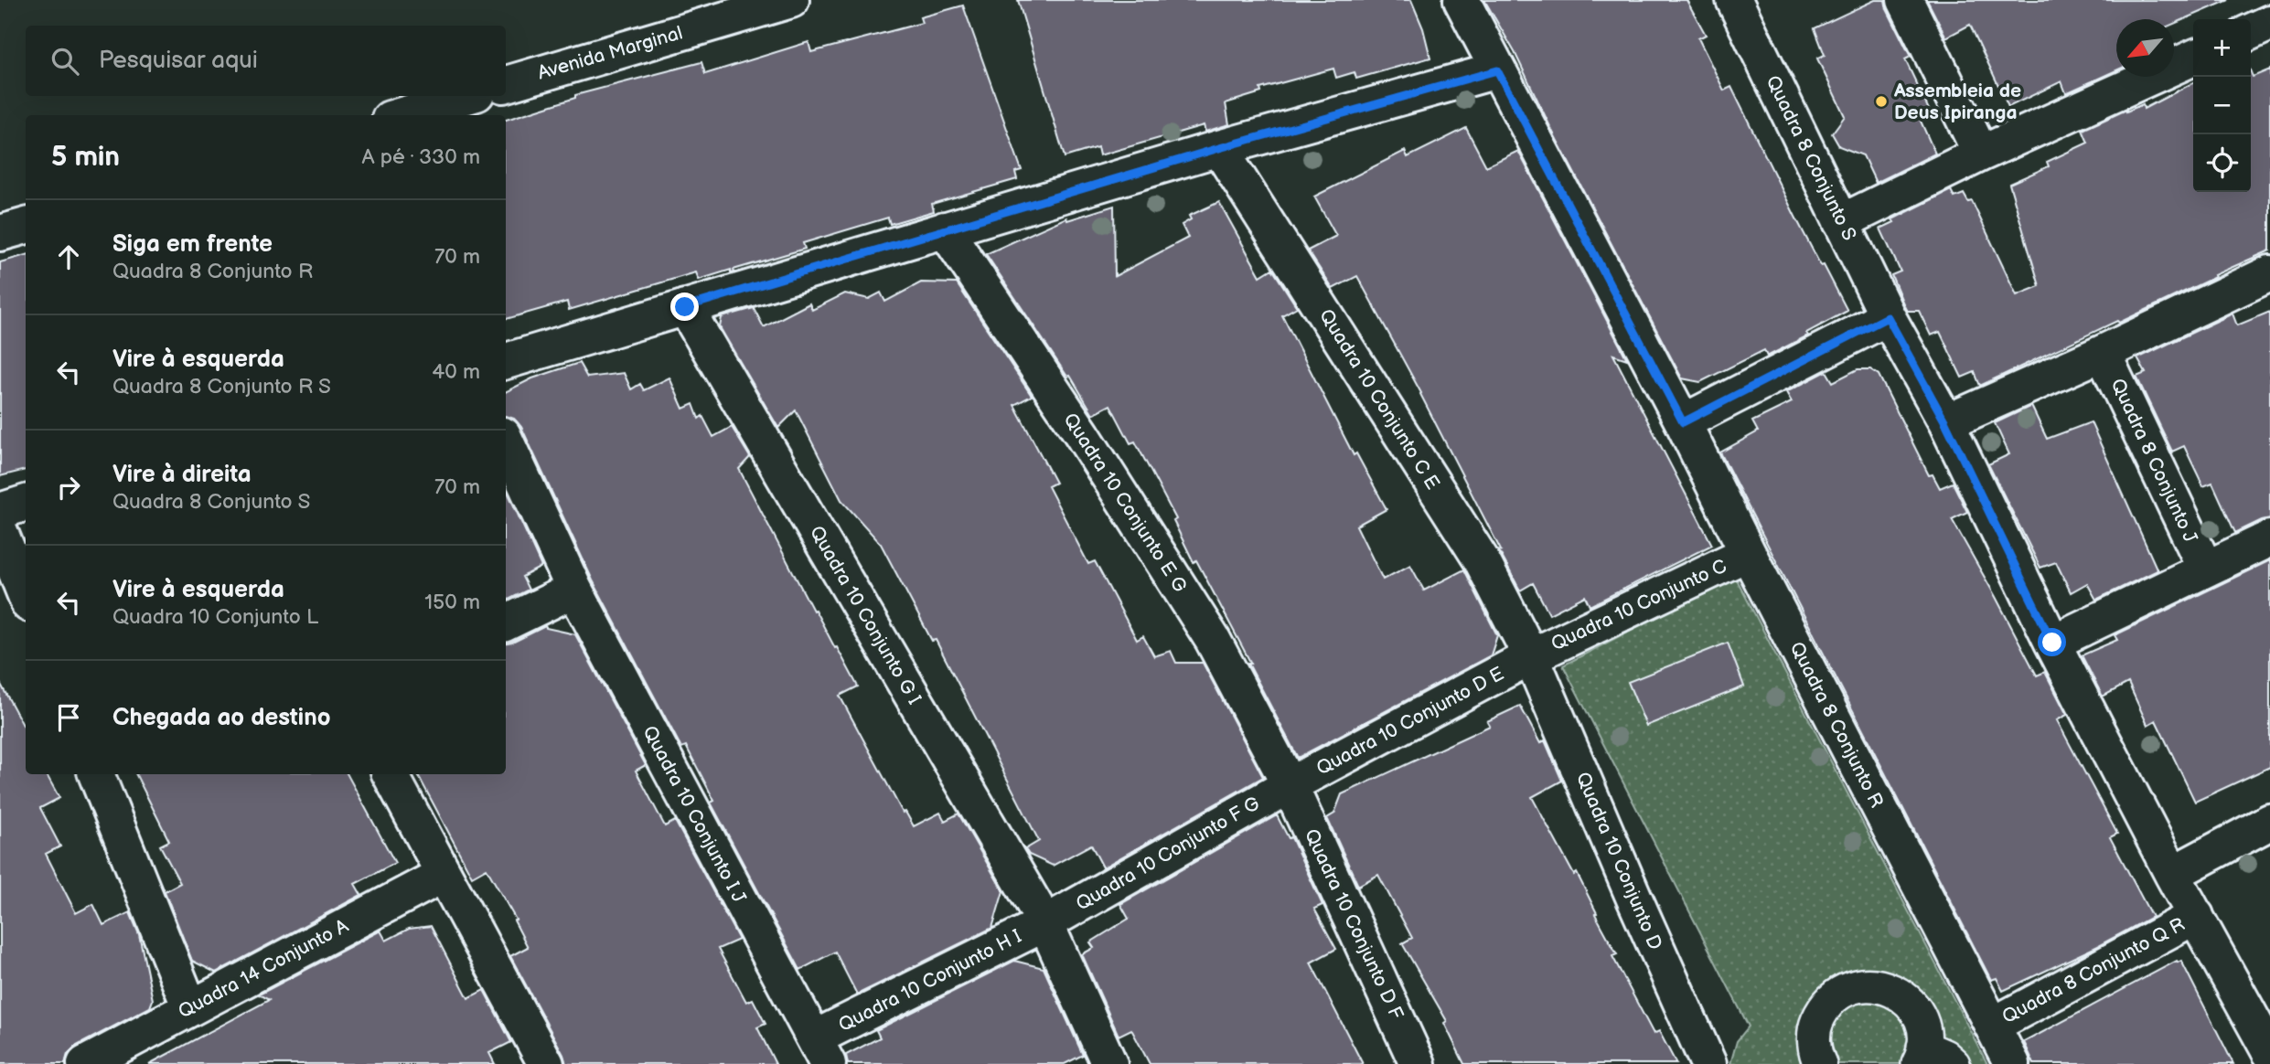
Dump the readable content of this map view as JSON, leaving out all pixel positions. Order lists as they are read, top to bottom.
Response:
{
  "streets": {
    "street": [
      "Avenida Marginal",
      "Quadra 8 Conjunto S",
      "Quadra 10 Conjunto C E",
      "Quadra 8 Conjunto J",
      "Quadra 10 Conjunto E G",
      "Quadra 10 Conjunto C",
      "Quadra 10 Conjunto G I",
      "Quadra 10 Conjunto D E",
      "Quadra 8 Conjunto R",
      "Quadra 10 Conjunto I J",
      "Quadra 10 Conjunto F G",
      "Quadra 10 Conjunto D",
      "Quadra 10 Conjunto D F",
      "Quadra 14 Conjunto A",
      "Quadra 8 Conjunto Q R",
      "Quadra 10 Conjunto H I"
    ]
  },
  "crossings": [
    ["Quadra 10 Conjunto C E", "Quadra 10 Conjunto C"],
    ["Quadra 10 Conjunto C E", "Quadra 10 Conjunto D E"],
    ["Quadra 10 Conjunto C E", "Quadra 10 Conjunto D"],
    ["Quadra 10 Conjunto E G", "Quadra 10 Conjunto D E"],
    ["Quadra 10 Conjunto E G", "Quadra 10 Conjunto F G"],
    ["Quadra 10 Conjunto E G", "Quadra 10 Conjunto D F"],
    ["Quadra 10 Conjunto C", "Quadra 10 Conjunto D E"],
    ["Quadra 10 Conjunto C", "Quadra 8 Conjunto R"],
    ["Quadra 10 Conjunto C", "Quadra 10 Conjunto D"],
    ["Quadra 10 Conjunto G I", "Quadra 10 Conjunto F G"],
    ["Quadra 10 Conjunto G I", "Quadra 10 Conjunto H I"],
    ["Quadra 10 Conjunto D E", "Quadra 10 Conjunto F G"],
    ["Quadra 10 Conjunto D E", "Quadra 10 Conjunto D"],
    ["Quadra 10 Conjunto D E", "Quadra 10 Conjunto D F"],
    ["Quadra 8 Conjunto R", "Quadra 8 Conjunto Q R"],
    ["Quadra 10 Conjunto I J", "Quadra 10 Conjunto H I"],
    ["Quadra 10 Conjunto F G", "Quadra 10 Conjunto D F"],
    ["Quadra 10 Conjunto F G", "Quadra 10 Conjunto H I"]
  ],
  "places": ["Assembleia de Deus Ipiranga"],
  "north": "bottom left",
  "page": {
    "map_buttons": ["+", "−"],
    "search": "Pesquisar aqui",
    "heading": ["5 min", "A pé · 330 m"],
    "list": [
      ["Siga em frente", "Quadra 8 Conjunto R", "70 m"],
      ["Vire à esquerda", "Quadra 8 Conjunto R S", "40 m"],
      ["Vire à direita", "Quadra 8 Conjunto S", "70 m"],
      ["Vire à esquerda", "Quadra 10 Conjunto L", "150 m"],
      "Chegada ao destino"
    ]
  }
}
